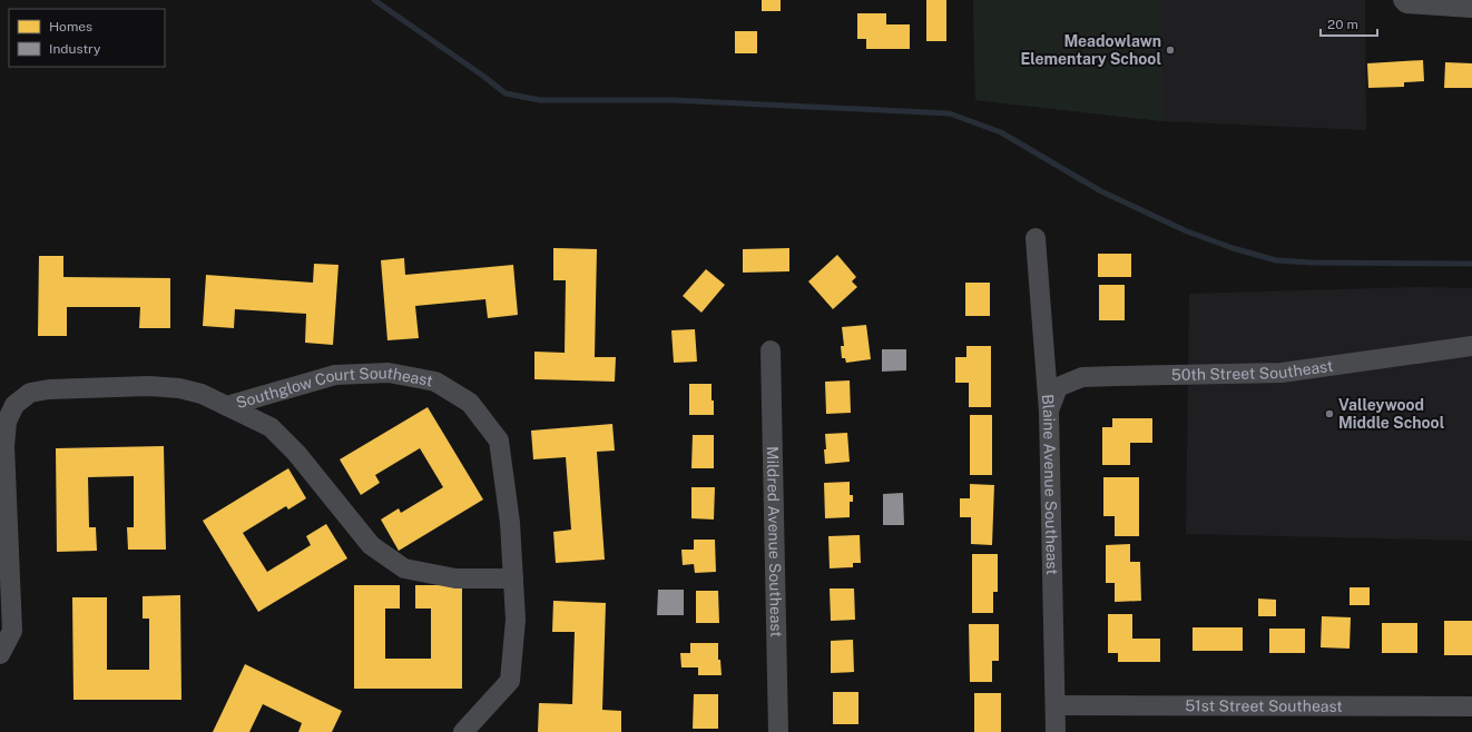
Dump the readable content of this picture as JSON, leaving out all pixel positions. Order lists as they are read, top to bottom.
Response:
{
  "streets": {
    "street": [
      "50th Street Southeast",
      "Southglow Court Southeast",
      "Blaine Avenue Southeast",
      "Mildred Avenue Southeast",
      "51st Street Southeast"
    ]
  },
  "crossings": [
    ["50th Street Southeast", "Blaine Avenue Southeast"],
    ["Blaine Avenue Southeast", "51st Street Southeast"]
  ],
  "places": ["Meadowlawn Elementary School", "Valleywood Middle School"],
  "legend": ["Homes", "Industry"],
  "scale_bar": "20 m"
}
